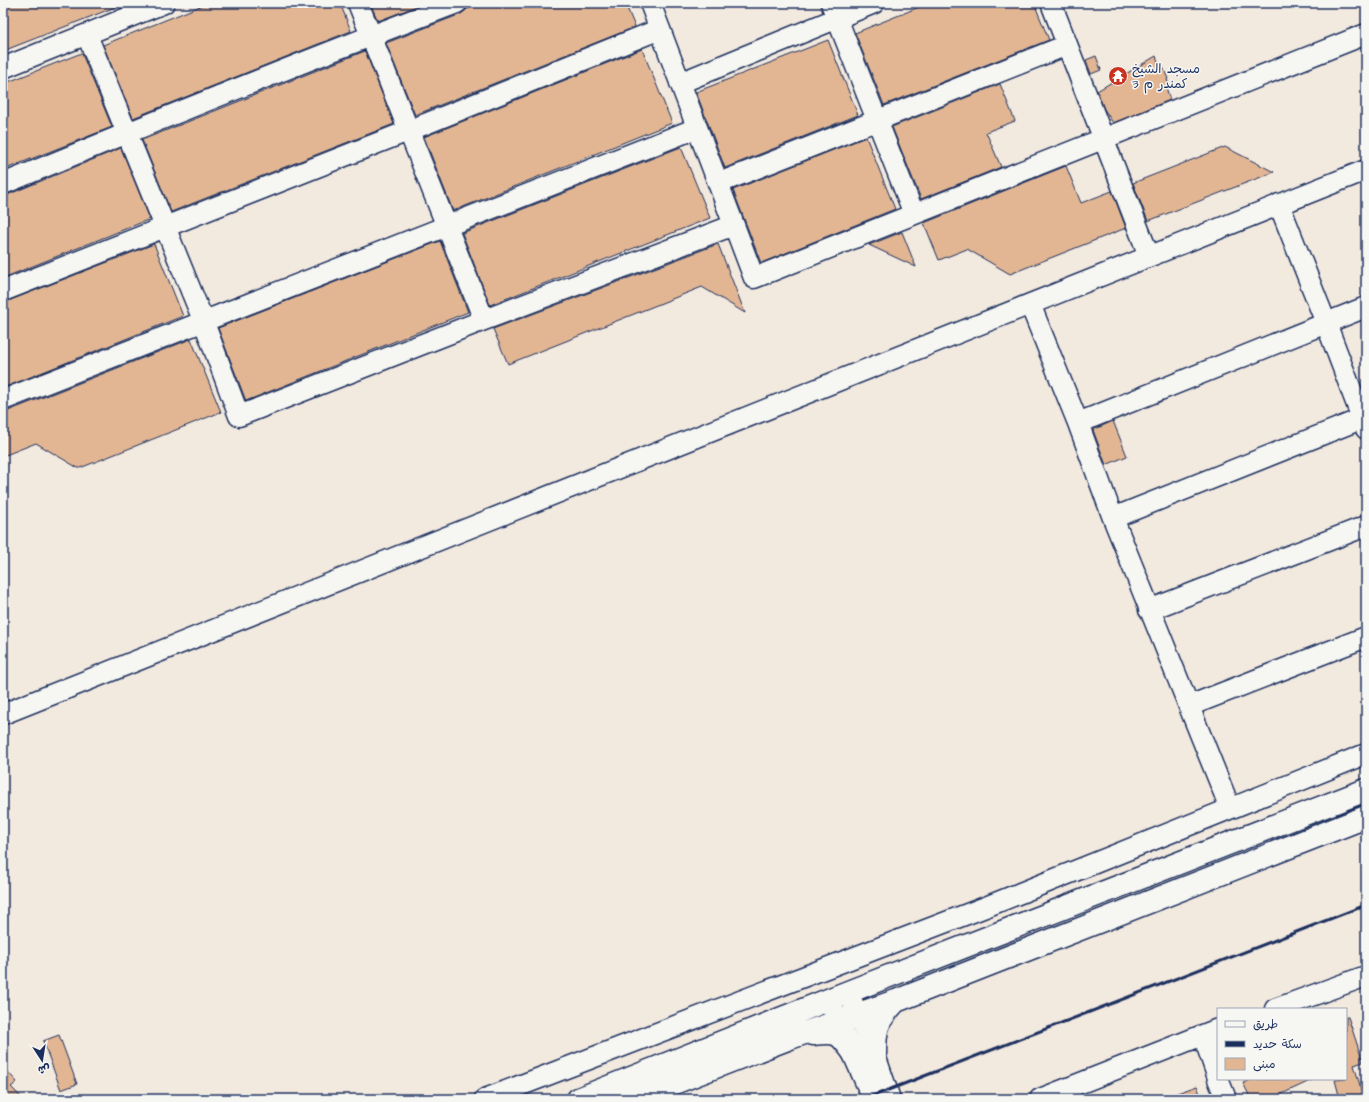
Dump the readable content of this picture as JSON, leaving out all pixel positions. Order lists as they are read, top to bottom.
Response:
{
  "places": {
    "temple": ["مسجد الشيخ كمندر م 3"]
  },
  "legend": ["طريق", "سكة حديد", "مبنى"],
  "north": "bottom"
}
